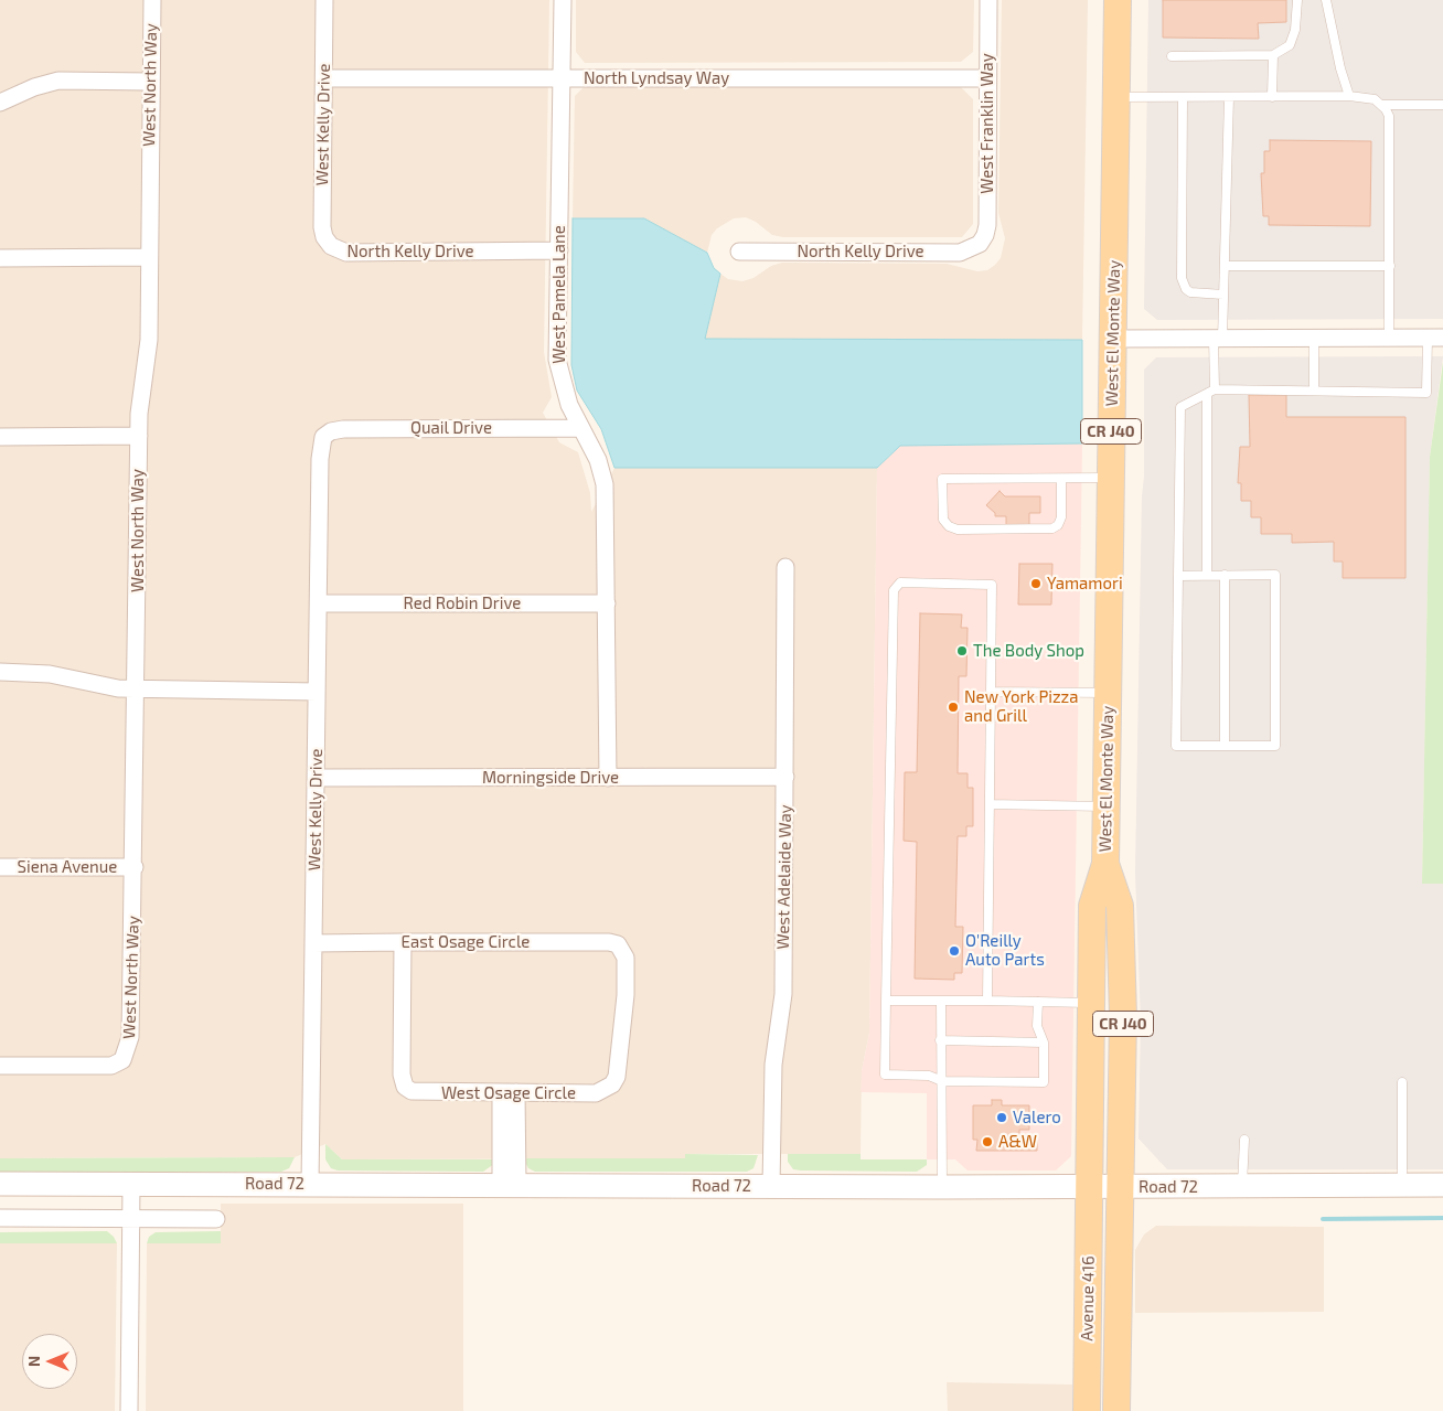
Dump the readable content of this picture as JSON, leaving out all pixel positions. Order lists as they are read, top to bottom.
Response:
{
  "streets": {
    "main road": ["West El Monte Way", "CR J40", "Avenue 416"],
    "street": [
      "North Lyndsay Way",
      "West North Way",
      "West Franklin Way",
      "West Kelly Drive",
      "North Kelly Drive",
      "West Pamela Lane",
      "Quail Drive",
      "Red Robin Drive",
      "Morningside Drive",
      "Siena Avenue",
      "West Adelaide Way",
      "East Osage Circle",
      "West Osage Circle",
      "Road 72"
    ]
  },
  "crossings": [
    ["North Lyndsay Way", "West Franklin Way"],
    ["North Lyndsay Way", "West Kelly Drive"],
    ["North Lyndsay Way", "West Pamela Lane"],
    ["West North Way", "Siena Avenue"],
    ["West Franklin Way", "North Kelly Drive"],
    ["West Kelly Drive", "North Kelly Drive"],
    ["West Kelly Drive", "Quail Drive"],
    ["West Kelly Drive", "Red Robin Drive"],
    ["West Kelly Drive", "Morningside Drive"],
    ["West Kelly Drive", "East Osage Circle"],
    ["West Kelly Drive", "Road 72"],
    ["North Kelly Drive", "West Pamela Lane"],
    ["West Pamela Lane", "Quail Drive"],
    ["West Pamela Lane", "Red Robin Drive"],
    ["West Pamela Lane", "Morningside Drive"],
    ["West El Monte Way", "Road 72"],
    ["West El Monte Way", "Avenue 416"],
    ["Morningside Drive", "West Adelaide Way"],
    ["West Adelaide Way", "Road 72"],
    ["East Osage Circle", "West Osage Circle"],
    ["Road 72", "Avenue 416"]
  ],
  "places": [
    "Yamamori",
    "The Body Shop",
    "New York Pizza and Grill",
    "O'Reilly Auto Parts",
    "Valero",
    "A&W"
  ],
  "north": "left"
}
